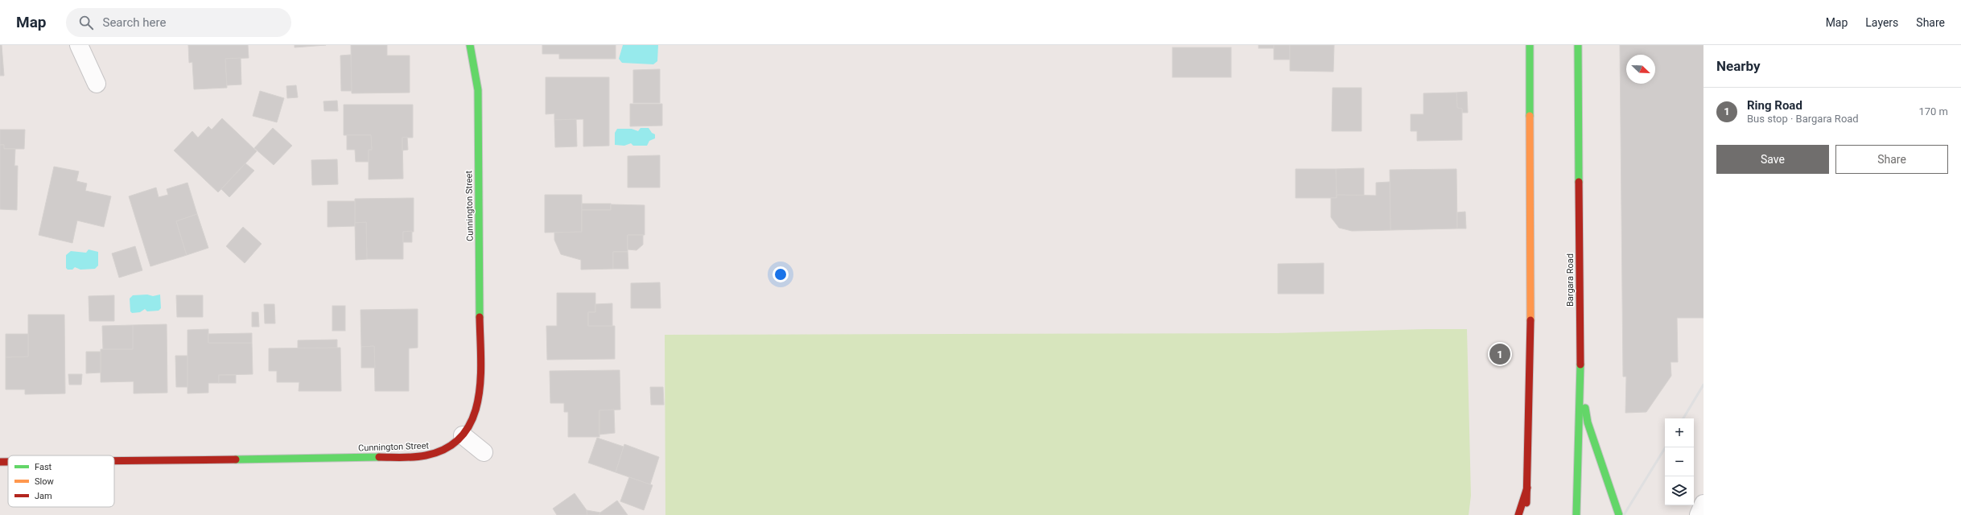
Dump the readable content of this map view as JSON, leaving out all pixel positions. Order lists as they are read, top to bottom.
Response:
{
  "streets": {
    "street": ["Cunnington Street", "Bargara Road"]
  },
  "legend": ["Fast", "Slow", "Jam"],
  "north": "bottom right",
  "page": {
    "header": "Map",
    "search": "Search here",
    "nav": ["Map", "Layers", "Share"],
    "heading": "Nearby",
    "list": [
      {
        "mark": "1",
        "name": "Ring Road",
        "note": "Bus stop · Bargara Road",
        "value": "170 m"
      }
    ],
    "buttons": ["Save", "Share"],
    "pins": "1",
    "map_buttons": ["+", "−"]
  }
}
